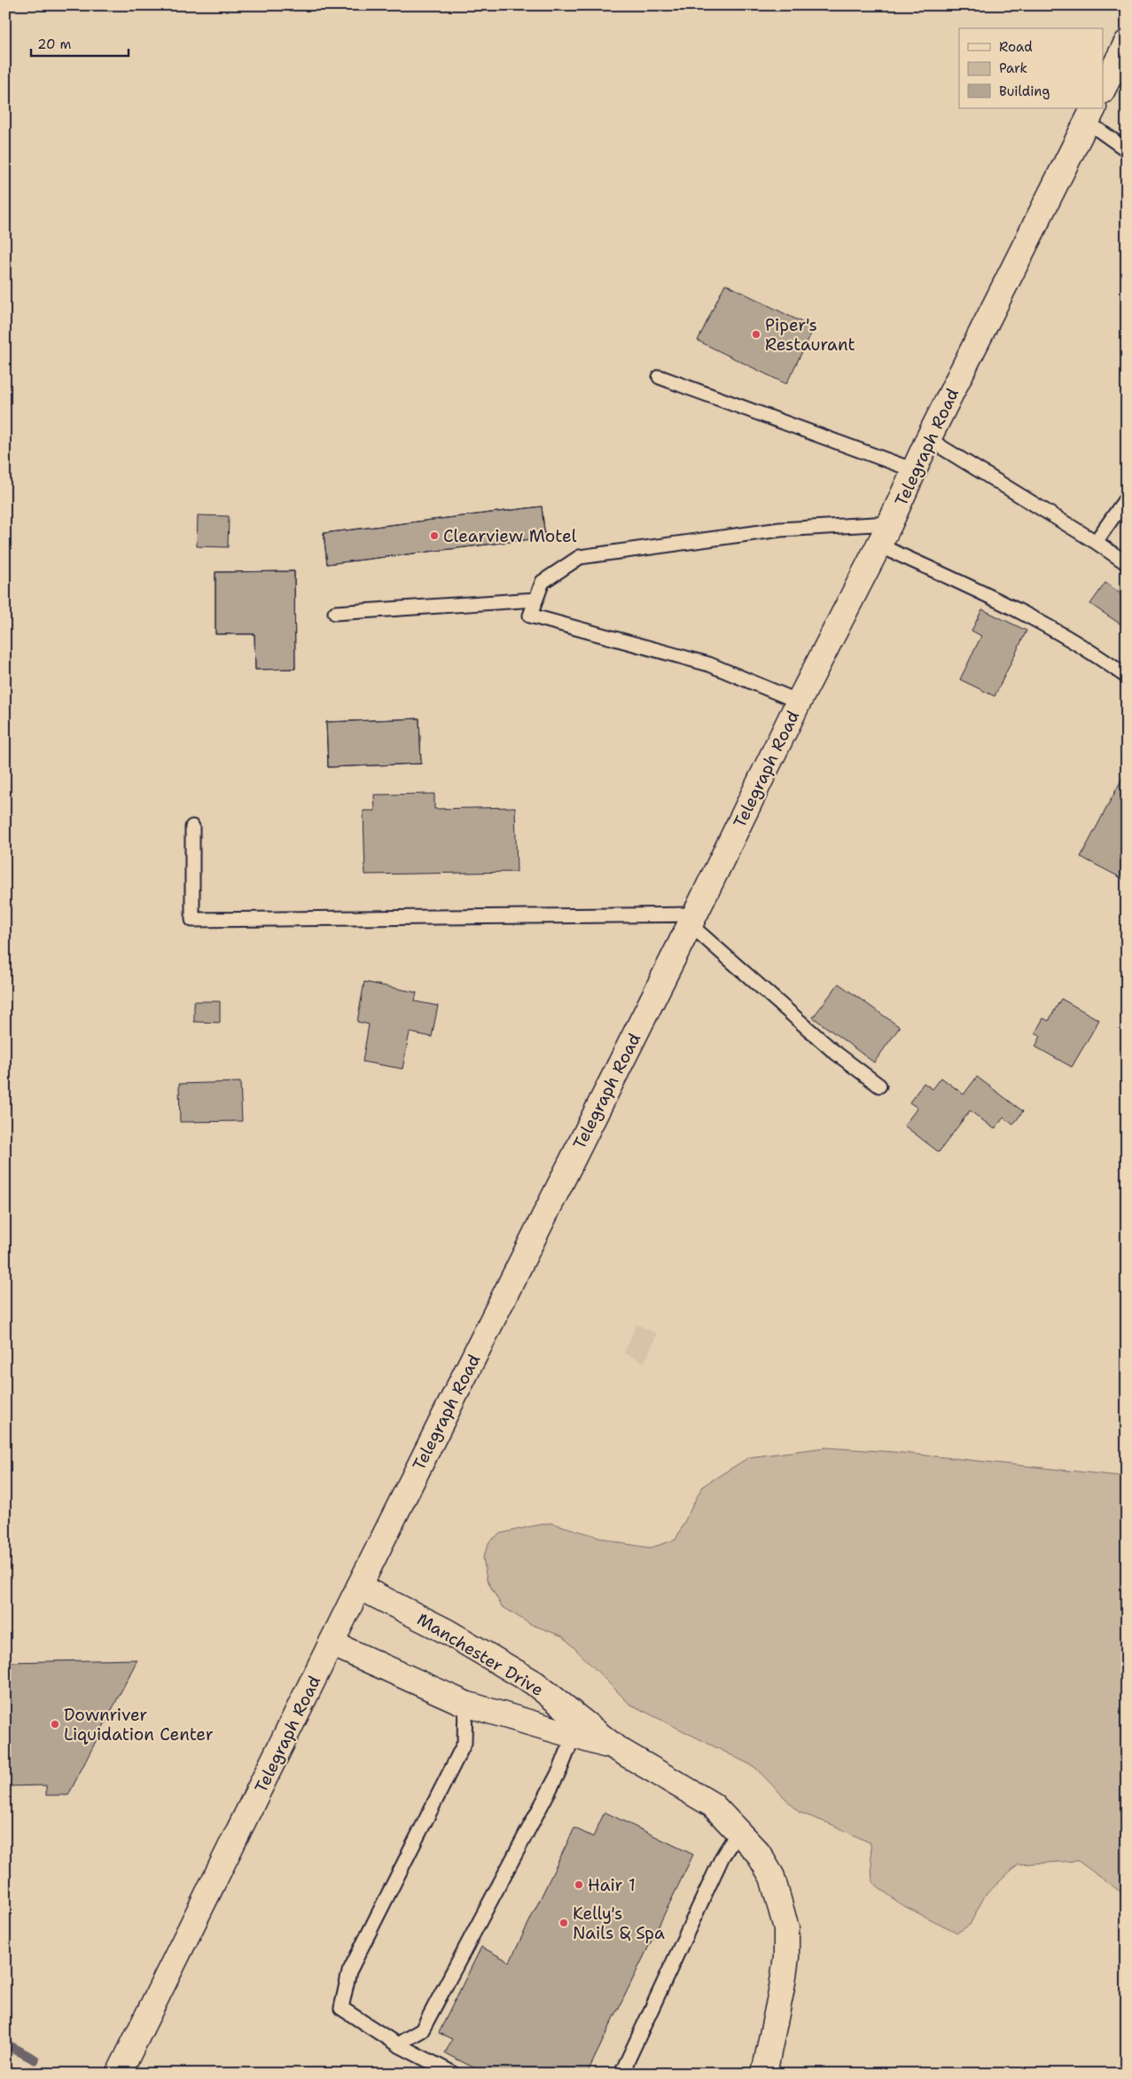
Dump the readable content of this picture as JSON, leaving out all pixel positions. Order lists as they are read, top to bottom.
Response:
{
  "streets": {
    "main road": ["Telegraph Road", "Manchester Drive"]
  },
  "crossings": [
    ["Telegraph Road", "Manchester Drive"]
  ],
  "places": [
    "Piper's Restaurant",
    "Clearview Motel",
    "Downriver Liquidation Center",
    "Hair 1",
    "Kelly's Nails & Spa"
  ],
  "legend": ["Road", "Park", "Building"],
  "scale_bar": "20 m"
}
